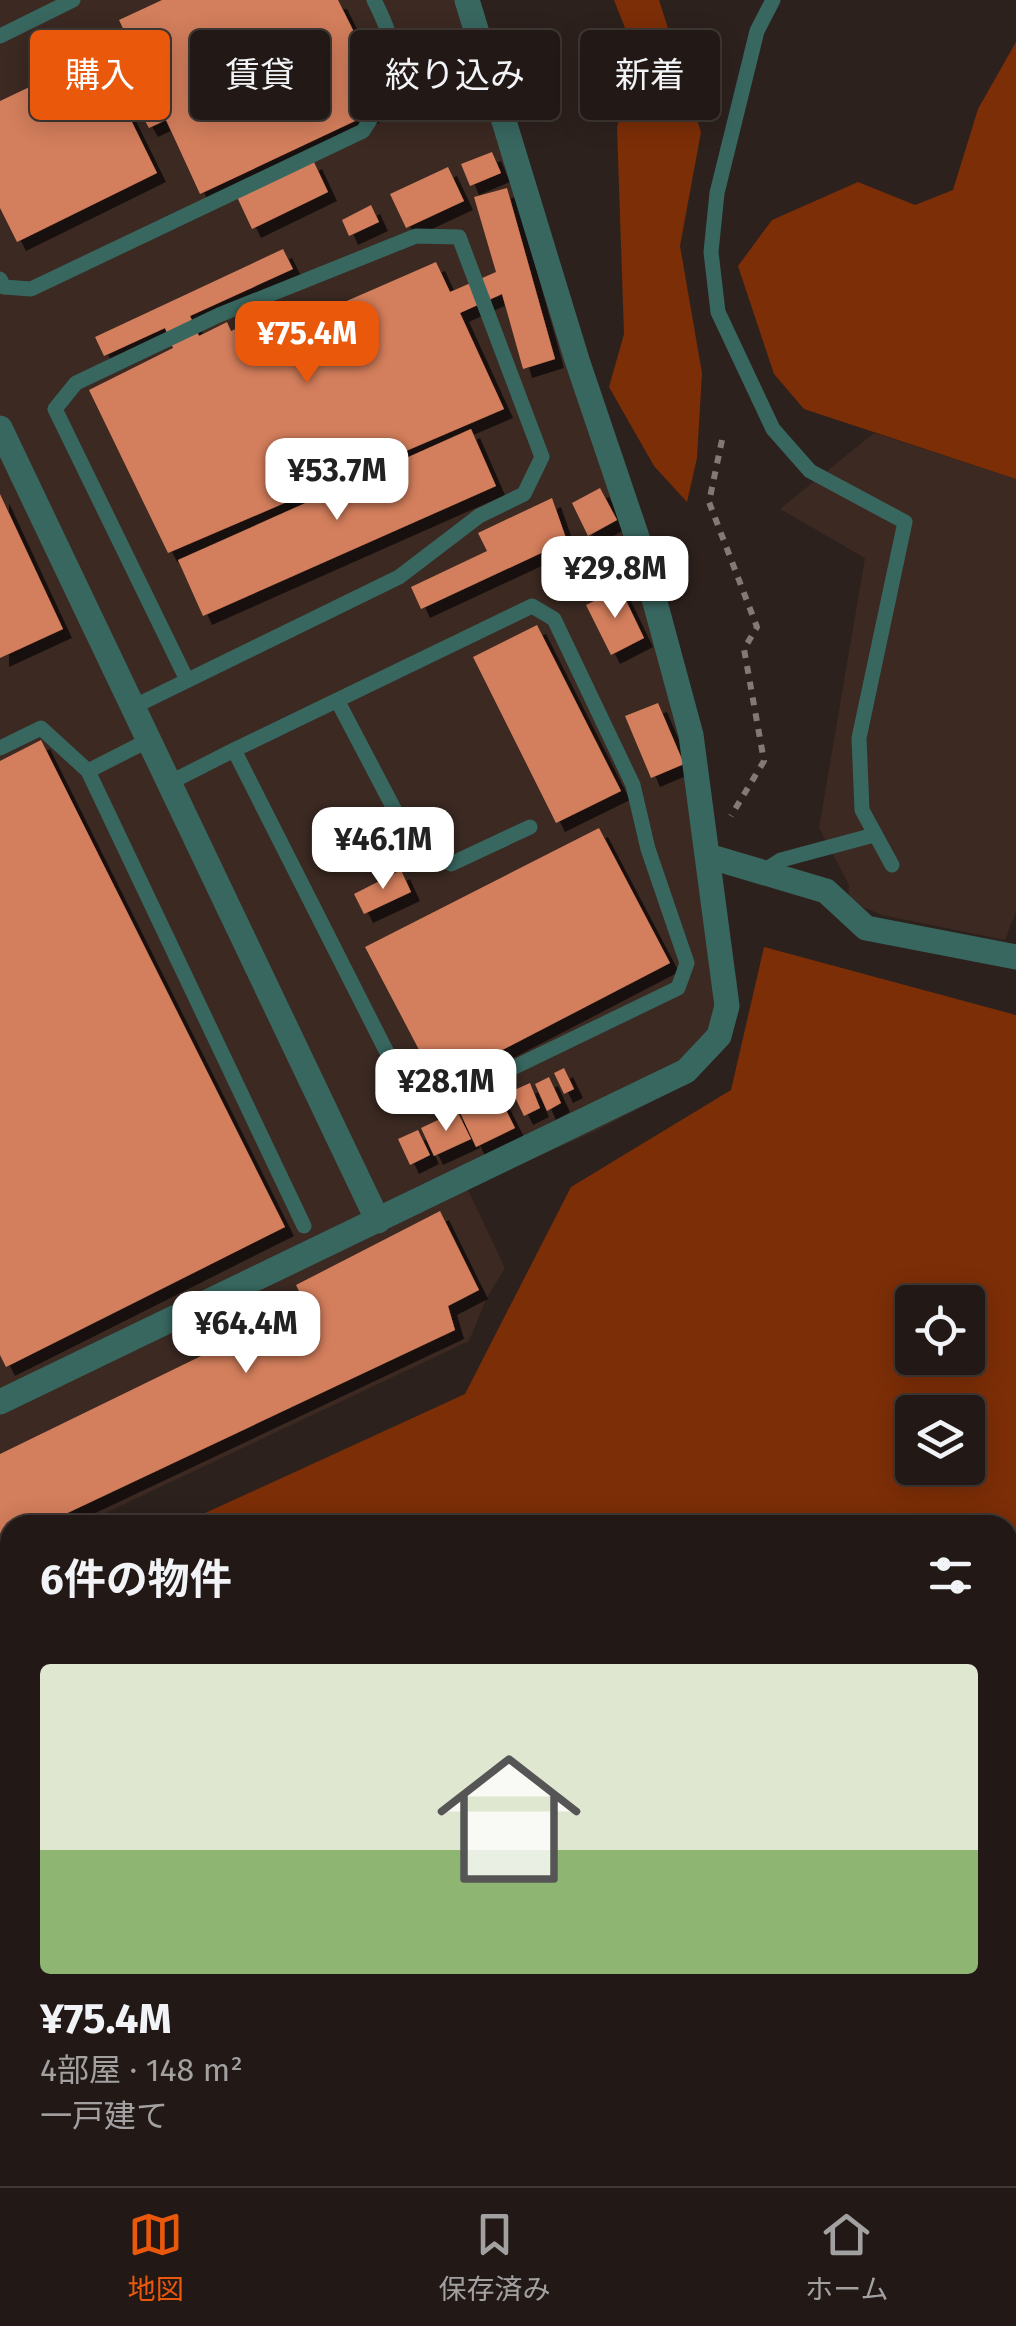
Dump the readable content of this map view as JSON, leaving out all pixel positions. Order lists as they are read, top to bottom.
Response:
{
  "page": {
    "chip": [
      "購入",
      "賃貸",
      "絞り込み",
      "新着"
    ],
    "price": [
      "¥75.4M",
      "¥53.7M",
      "¥29.8M",
      "¥46.1M",
      "¥28.1M",
      "¥64.4M"
    ],
    "heading": "6件の物件",
    "list": [
      {
        "name": "¥75.4M",
        "note": "4部屋 · 148 m² · 一戸建て"
      }
    ],
    "tabs": ["地図", "保存済み", "ホーム"]
  }
}
